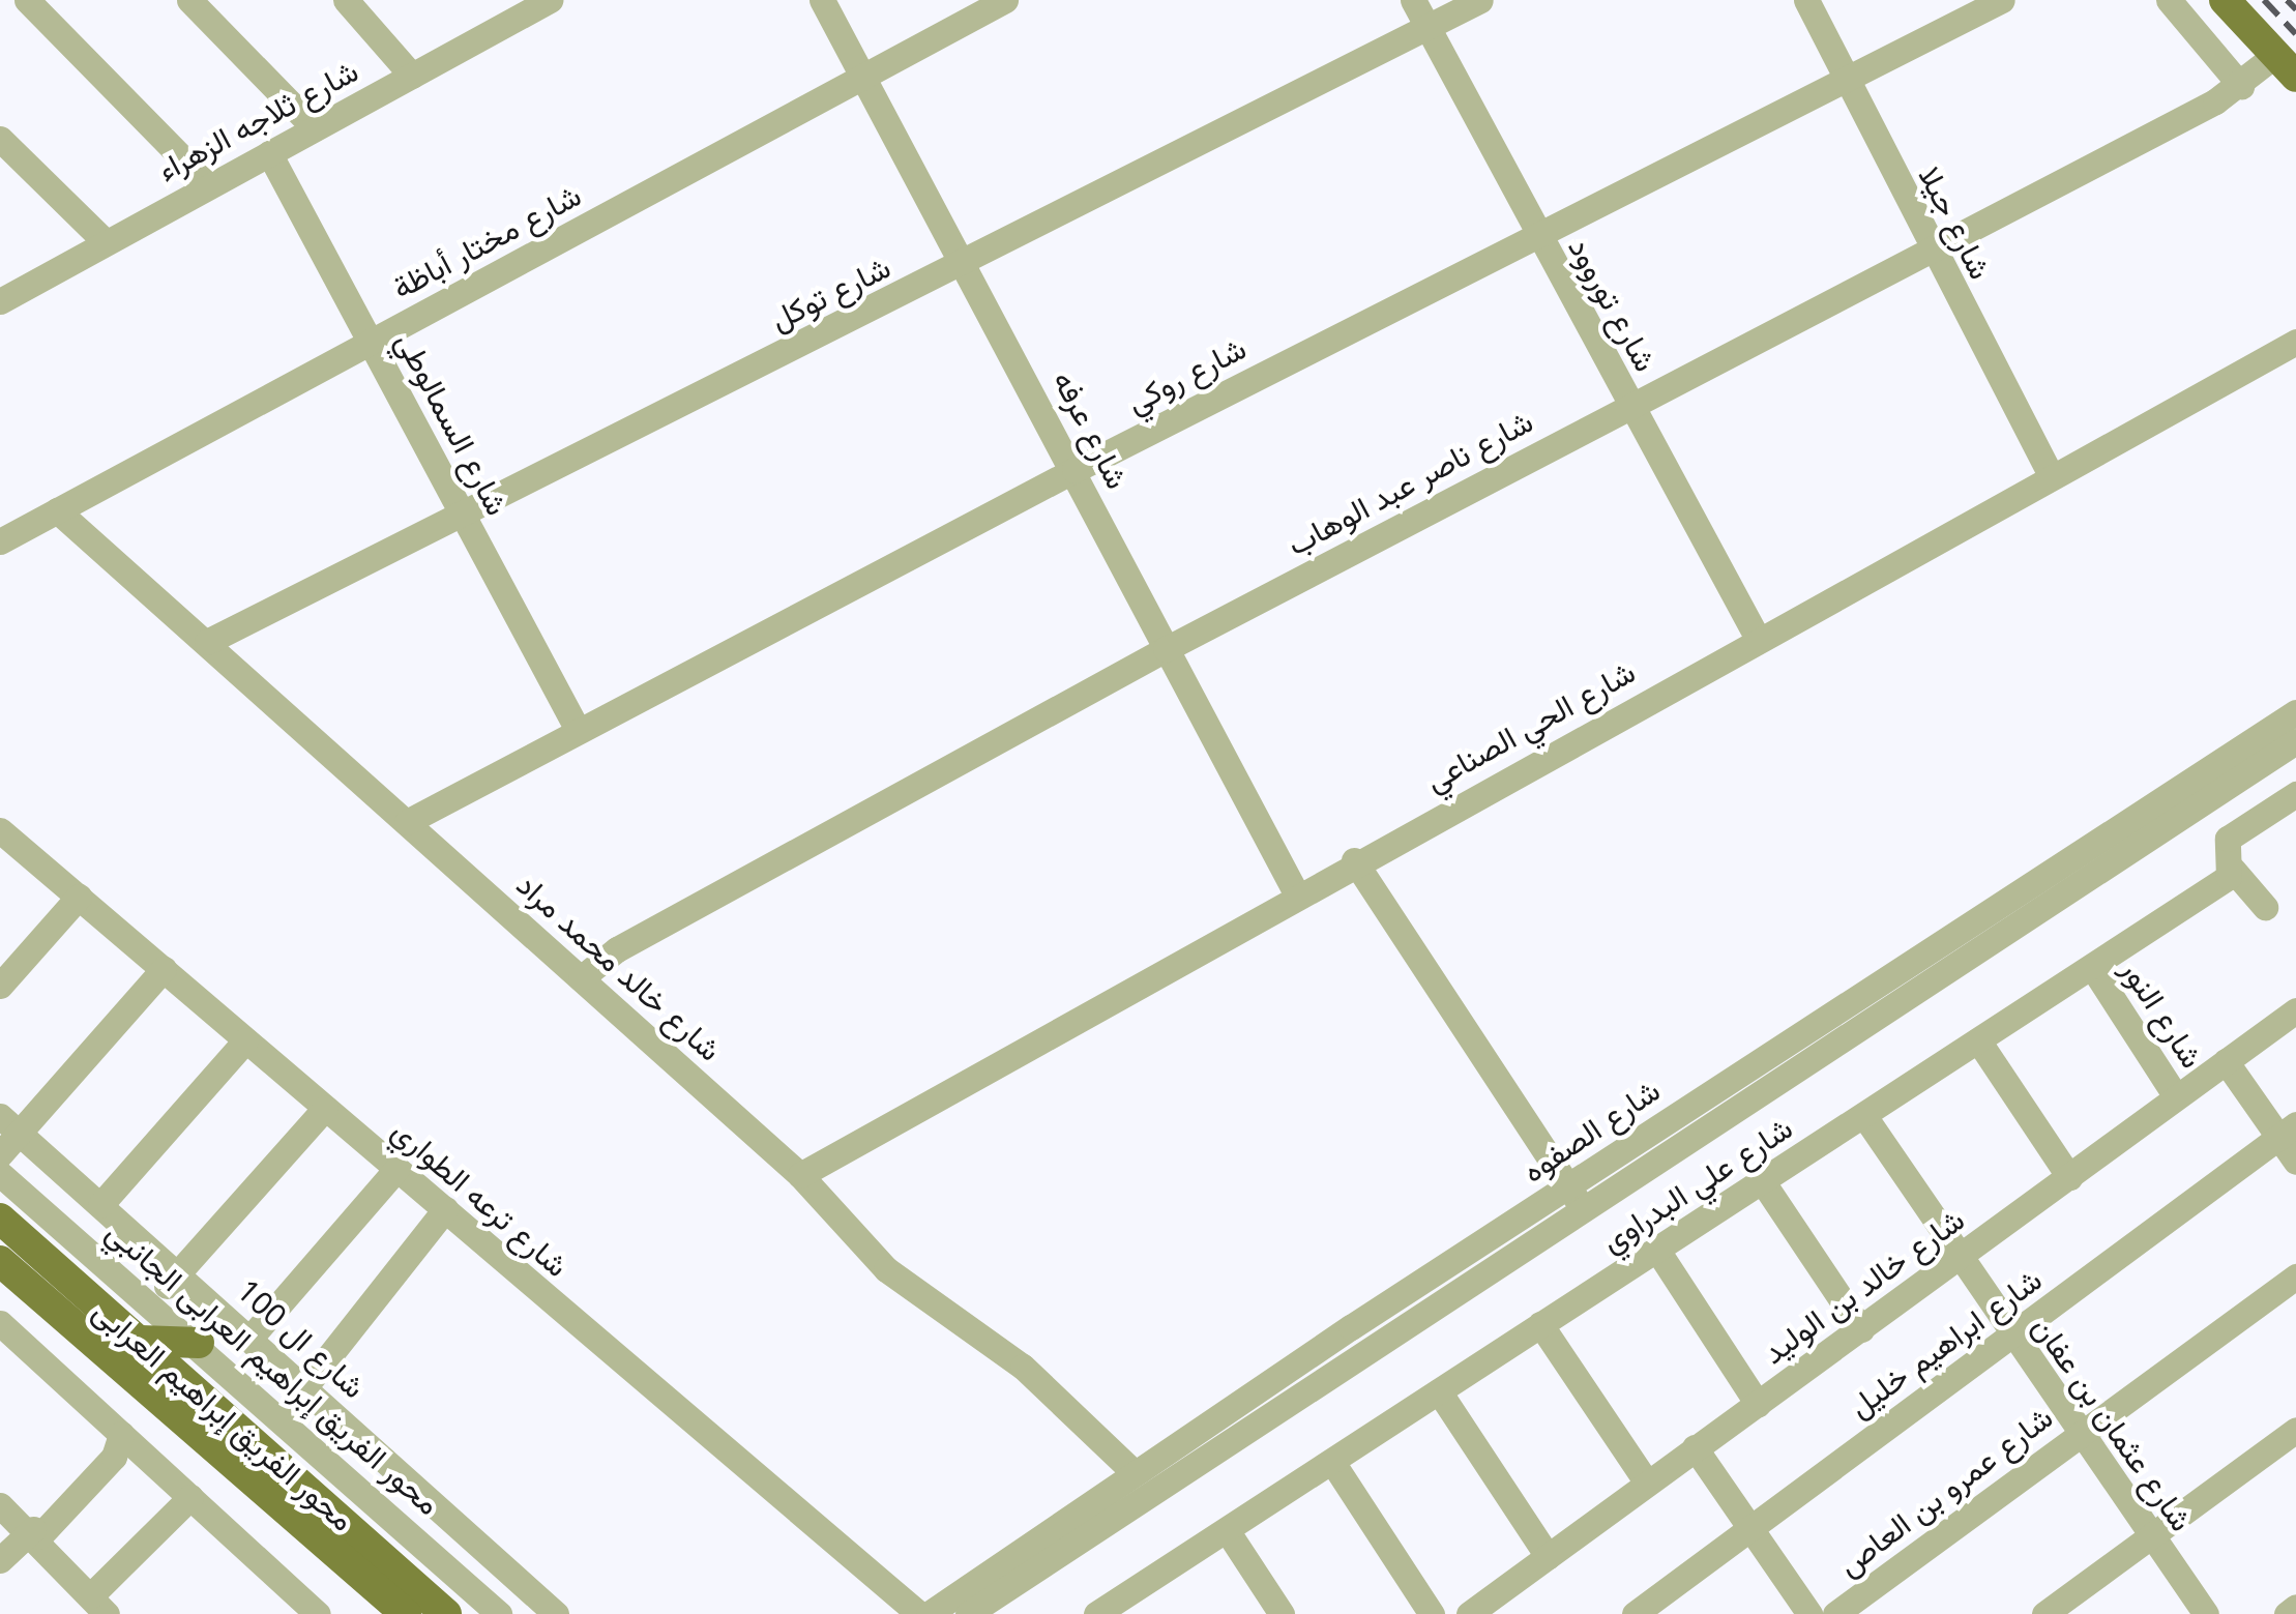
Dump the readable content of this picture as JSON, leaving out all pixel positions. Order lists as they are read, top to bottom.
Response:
{
  "streets": {
    "main road": ["محور الفريق إبراهيم العرابى"],
    "street": [
      "شارع ثلاجه الزهراء",
      "شارع جيلا",
      "شارع مختار أباظة",
      "شارع توكل",
      "شارع توروود",
      "شارع روكي",
      "شارع السمالوطي",
      "شارع عرفه",
      "شارع ناصر عبد الوهاب",
      "شارع الحي الصناعي",
      "شارع خالد محمد مراد",
      "شارع النور",
      "شارع الصفوه",
      "شارع علي البدراوي",
      "شارع ترعه الطواري",
      "شارع خالد بن الوليد",
      "شارع ال 100",
      "شارع ابراهيم خليل",
      "محور الفريق إبراهيم العرابى الجانبي",
      "شارع عثمان بن عفان",
      "شارع عمرو بن العاص"
    ]
  },
  "crossings": [
    ["شارع ثلاجه الزهراء", "شارع السمالوطي"],
    ["شارع جيلا", "شارع روكي"],
    ["شارع جيلا", "شارع ناصر عبد الوهاب"],
    ["شارع جيلا", "شارع الحي الصناعي"],
    ["شارع مختار أباظة", "شارع السمالوطي"],
    ["شارع مختار أباظة", "شارع عرفه"],
    ["شارع مختار أباظة", "شارع خالد محمد مراد"],
    ["شارع توكل", "شارع توروود"],
    ["شارع توكل", "شارع السمالوطي"],
    ["شارع توكل", "شارع عرفه"],
    ["شارع توكل", "شارع خالد محمد مراد"],
    ["شارع توروود", "شارع روكي"],
    ["شارع توروود", "شارع ناصر عبد الوهاب"],
    ["شارع توروود", "شارع الحي الصناعي"],
    ["شارع روكي", "شارع السمالوطي"],
    ["شارع روكي", "شارع عرفه"],
    ["شارع روكي", "شارع خالد محمد مراد"],
    ["شارع عرفه", "شارع ناصر عبد الوهاب"],
    ["شارع عرفه", "شارع الحي الصناعي"],
    ["شارع ناصر عبد الوهاب", "شارع خالد محمد مراد"],
    ["شارع الحي الصناعي", "شارع خالد محمد مراد"],
    ["شارع خالد محمد مراد", "شارع الصفوه"],
    ["شارع النور", "شارع علي البدراوي"],
    ["شارع النور", "شارع خالد بن الوليد"],
    ["شارع علي البدراوي", "شارع عثمان بن عفان"],
    ["شارع خالد بن الوليد", "شارع عثمان بن عفان"],
    ["شارع ابراهيم خليل", "شارع عثمان بن عفان"],
    ["شارع عثمان بن عفان", "شارع عمرو بن العاص"]
  ]
}
